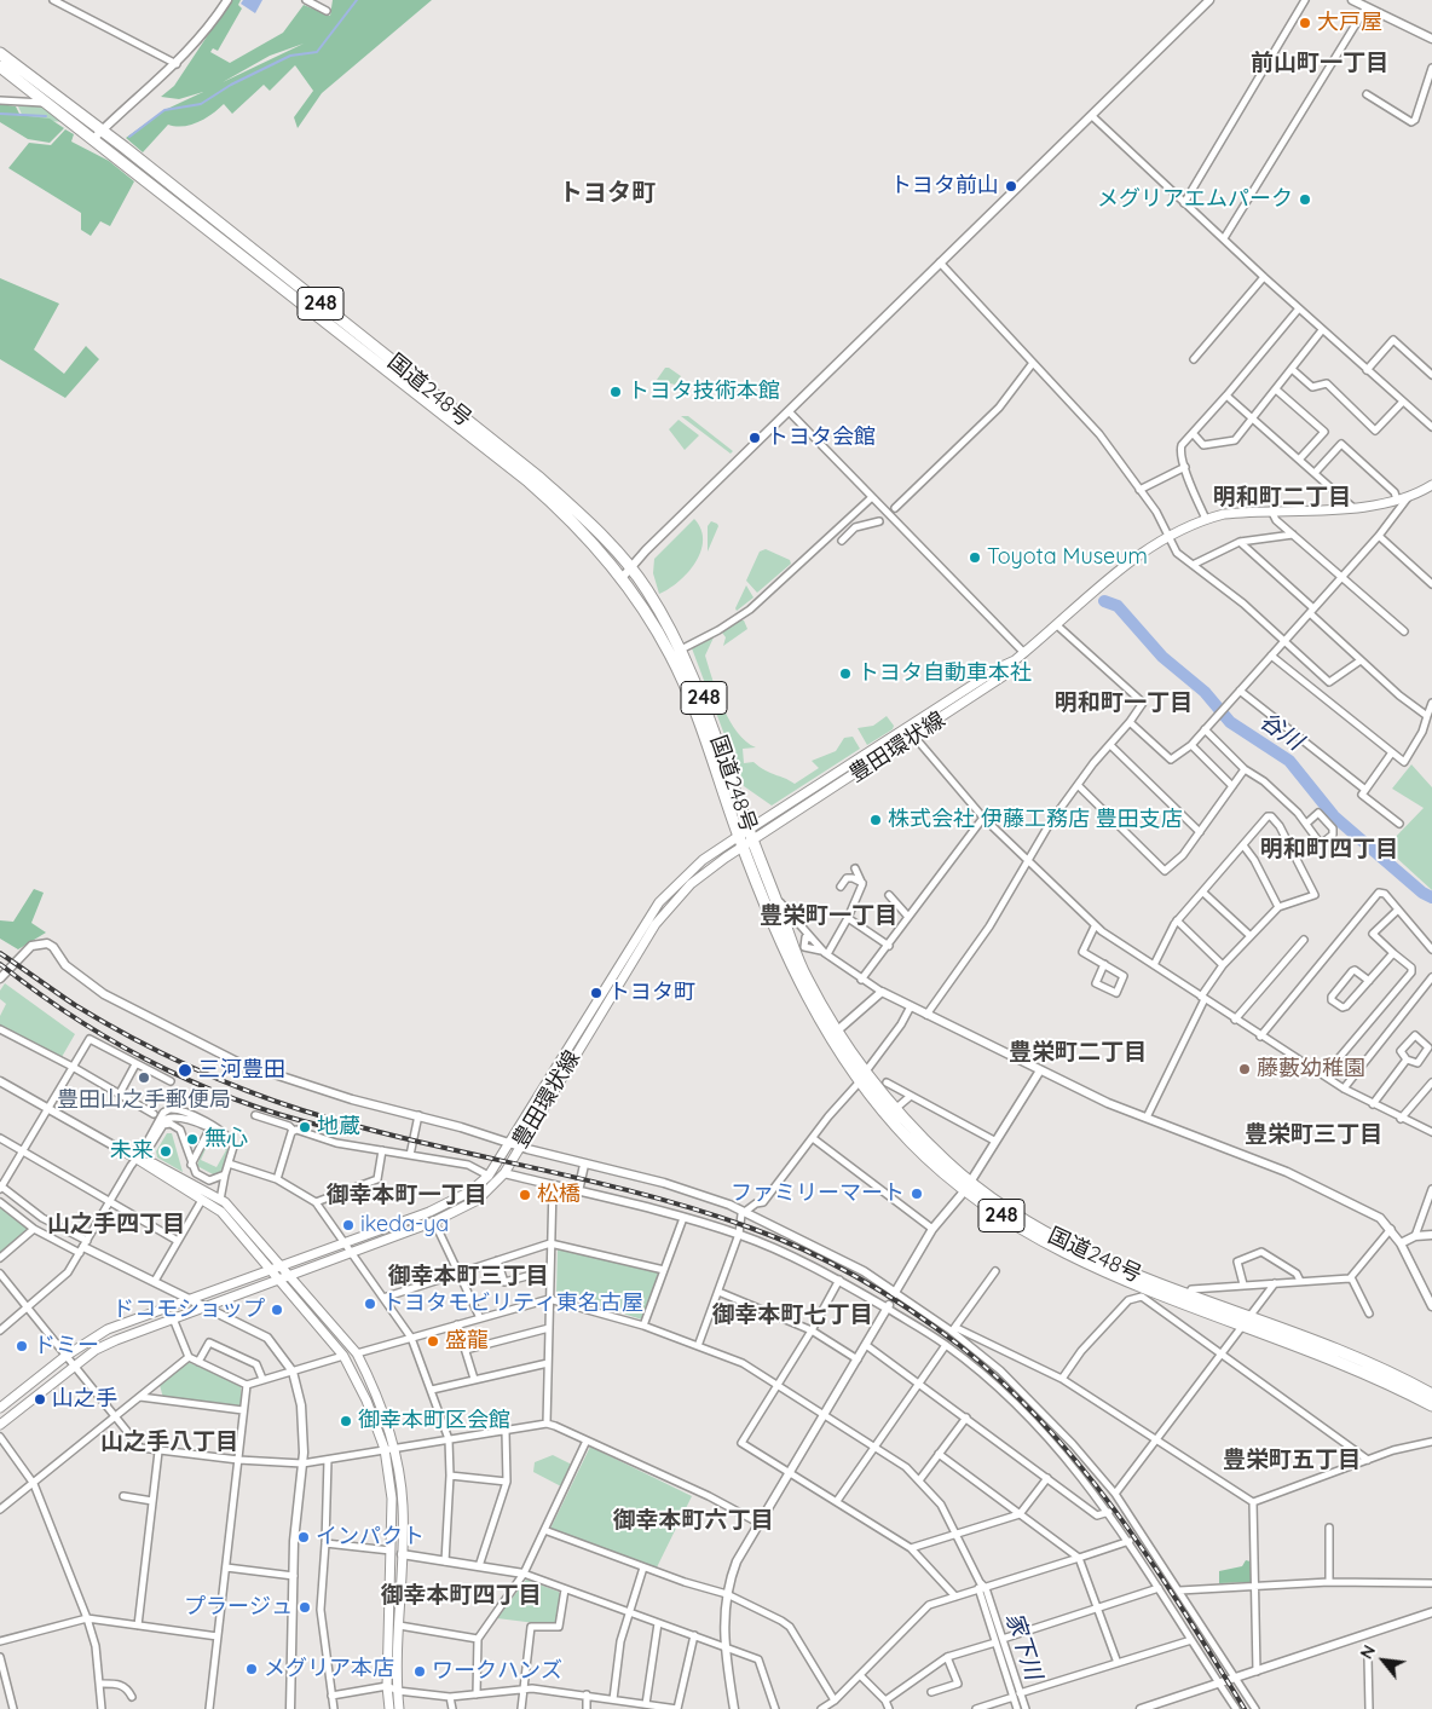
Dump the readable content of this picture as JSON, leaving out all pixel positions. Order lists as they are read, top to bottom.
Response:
{
  "streets": {
    "highway": ["248", "国道248号"],
    "main road": ["豊田環状線"]
  },
  "crossings": [
    ["国道248号", "豊田環状線"]
  ],
  "districts": [
    "前山町一丁目",
    "トヨタ町",
    "明和町二丁目",
    "明和町一丁目",
    "明和町四丁目",
    "豊栄町一丁目",
    "豊栄町二丁目",
    "豊栄町三丁目",
    "御幸本町一丁目",
    "山之手四丁目",
    "御幸本町三丁目",
    "御幸本町七丁目",
    "山之手八丁目",
    "豊栄町五丁目",
    "御幸本町六丁目",
    "御幸本町四丁目"
  ],
  "water": ["谷川", "家下川"],
  "places": [
    "大戸屋",
    "トヨタ前山",
    "メグリアエムパーク",
    "トヨタ技術本館",
    "トヨタ会館",
    "Toyota Museum",
    "トヨタ自動車本社",
    "株式会社 伊藤工務店 豊田支店",
    "トヨタ町",
    "藤藪幼稚園",
    "三河豊田",
    "豊田山之手郵便局",
    "地蔵",
    "無心",
    "未来",
    "ファミリーマート",
    "松橋",
    "ikeda-ya",
    "トヨタモビリティ東名古屋",
    "ドコモショップ",
    "盛龍",
    "ドミー",
    "山之手",
    "御幸本町区会館",
    "インパクト",
    "プラージュ",
    "メグリア本店",
    "ワークハンズ"
  ],
  "north": "top left"
}
